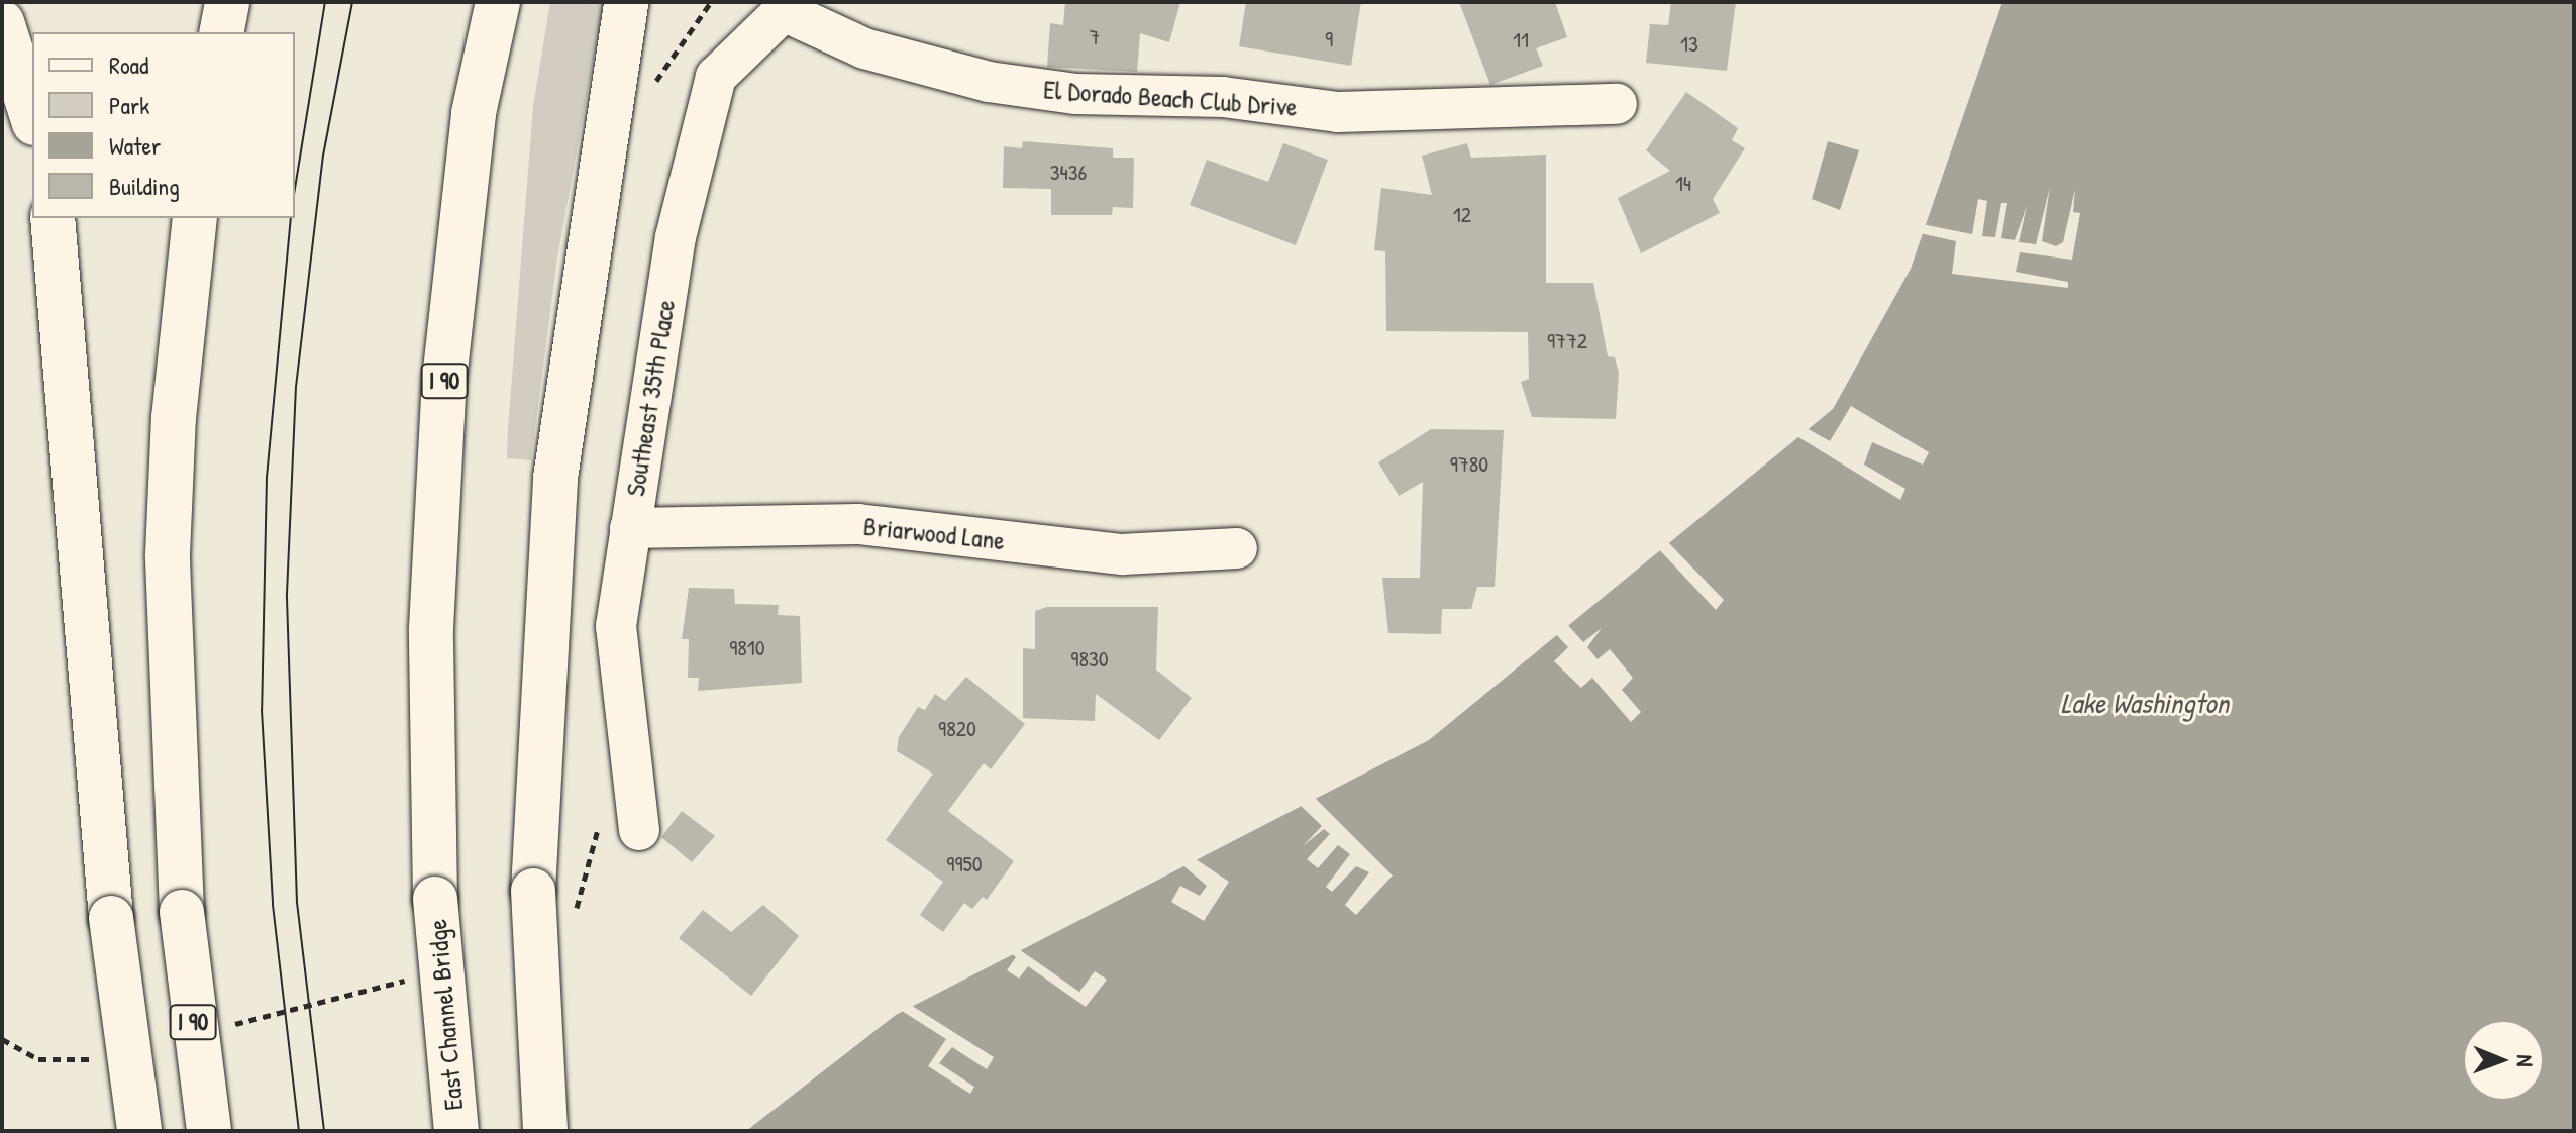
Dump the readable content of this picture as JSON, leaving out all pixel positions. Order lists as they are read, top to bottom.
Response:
{
  "streets": {
    "highway": ["I 90", "East Channel Bridge"],
    "street": ["El Dorado Beach Club Drive", "Southeast 35th Place", "Briarwood Lane"]
  },
  "crossings": [
    ["El Dorado Beach Club Drive", "Southeast 35th Place"],
    ["Southeast 35th Place", "Briarwood Lane"]
  ],
  "water": ["Lake Washington"],
  "house_numbers": [
    "7",
    "9",
    "11",
    "13",
    "3436",
    "14",
    "12",
    "9772",
    "9780",
    "9810",
    "9830",
    "9820",
    "9950"
  ],
  "legend": [
    "Road",
    "Park",
    "Water",
    "Building"
  ],
  "north": "right"
}
